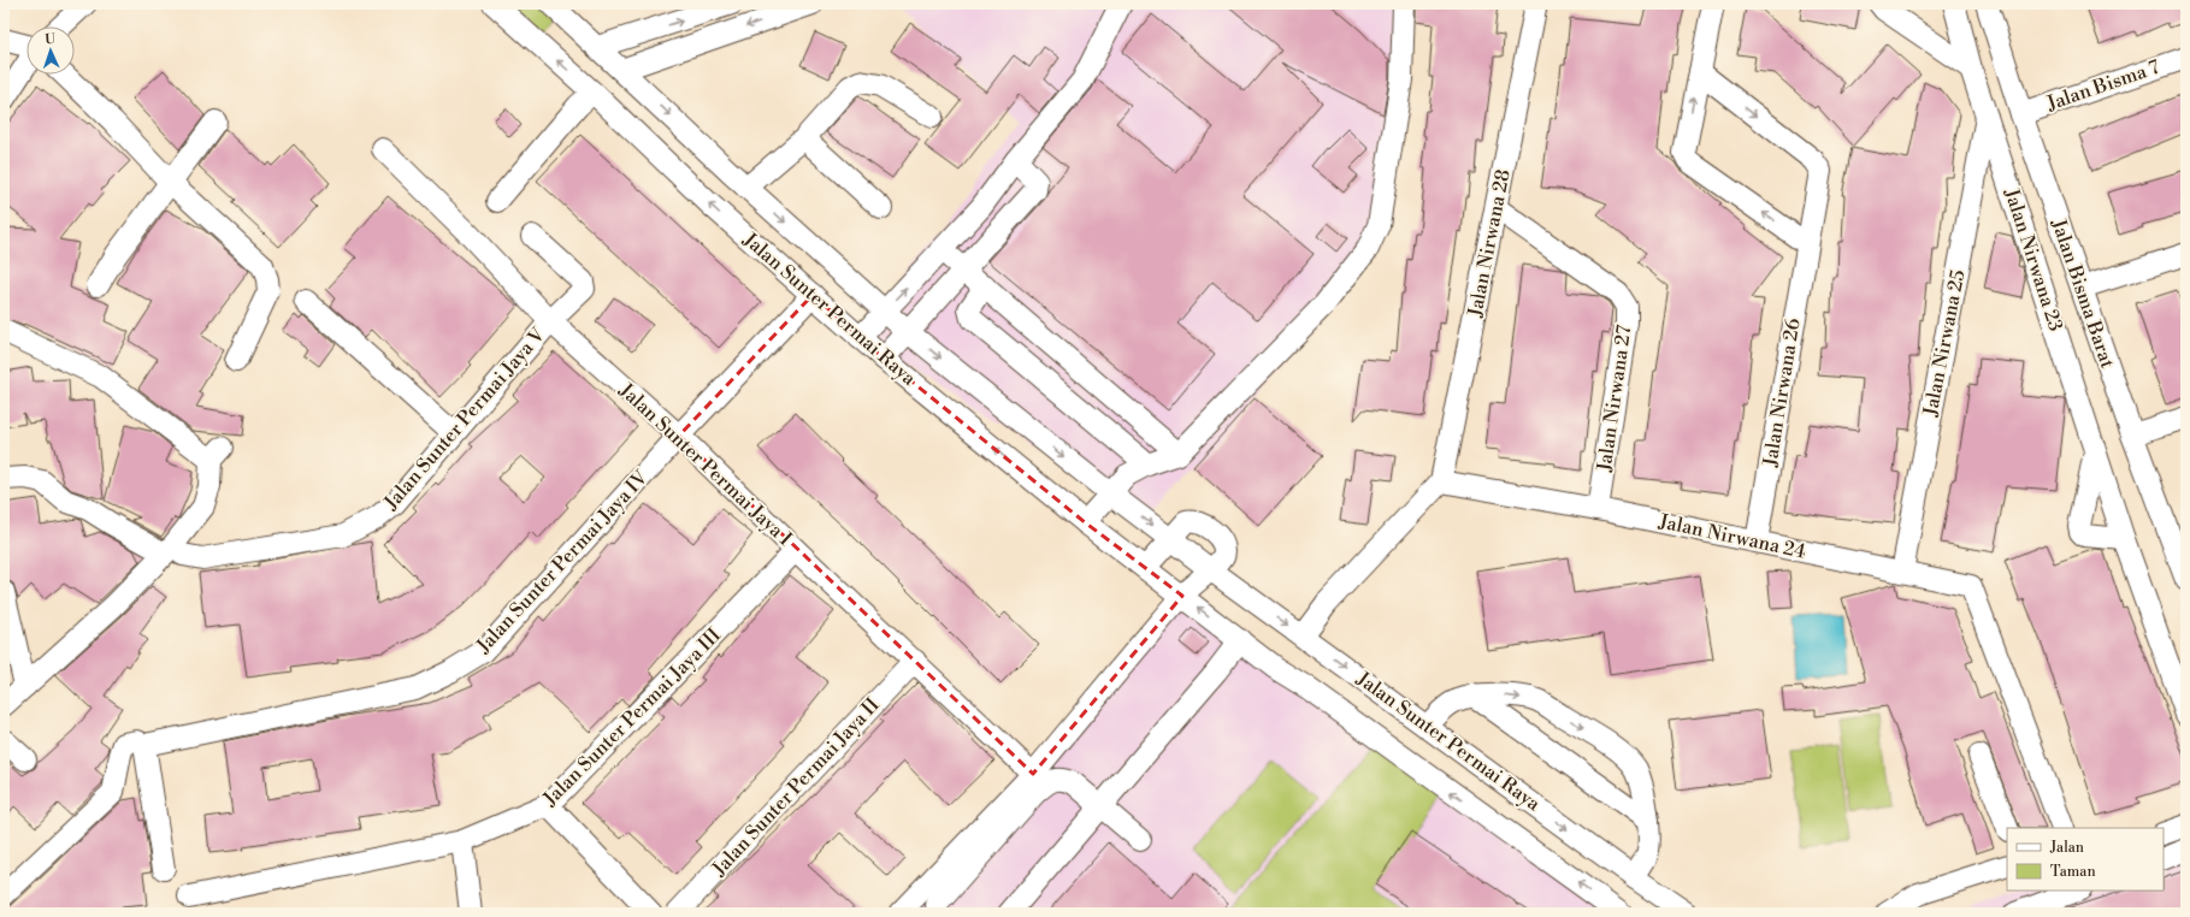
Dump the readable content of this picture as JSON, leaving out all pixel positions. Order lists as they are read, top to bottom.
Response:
{
  "streets": {
    "street": [
      "Jalan Bisma 7",
      "Jalan Nirwana 28",
      "Jalan Nirwana 23",
      "Jalan Bisma Barat",
      "Jalan Sunter Permai Raya",
      "Jalan Nirwana 25",
      "Jalan Nirwana 26",
      "Jalan Nirwana 27",
      "Jalan Sunter Permai Jaya V",
      "Jalan Sunter Permai Jaya I",
      "Jalan Nirwana 24",
      "Jalan Sunter Permai Jaya IV",
      "Jalan Sunter Permai Jaya III",
      "Jalan Sunter Permai Jaya II"
    ]
  },
  "crossings": [
    ["Jalan Bisma 7", "Jalan Bisma Barat"],
    ["Jalan Nirwana 28", "Jalan Nirwana 27"],
    ["Jalan Nirwana 28", "Jalan Nirwana 24"],
    ["Jalan Nirwana 23", "Jalan Nirwana 25"],
    ["Jalan Sunter Permai Raya", "Jalan Sunter Permai Jaya IV"],
    ["Jalan Nirwana 25", "Jalan Nirwana 24"],
    ["Jalan Nirwana 26", "Jalan Nirwana 24"],
    ["Jalan Nirwana 27", "Jalan Nirwana 24"],
    ["Jalan Sunter Permai Jaya V", "Jalan Sunter Permai Jaya I"],
    ["Jalan Sunter Permai Jaya I", "Jalan Sunter Permai Jaya IV"],
    ["Jalan Sunter Permai Jaya I", "Jalan Sunter Permai Jaya III"],
    ["Jalan Sunter Permai Jaya I", "Jalan Sunter Permai Jaya II"]
  ],
  "legend": ["Jalan", "Taman"],
  "north": "top"
}
